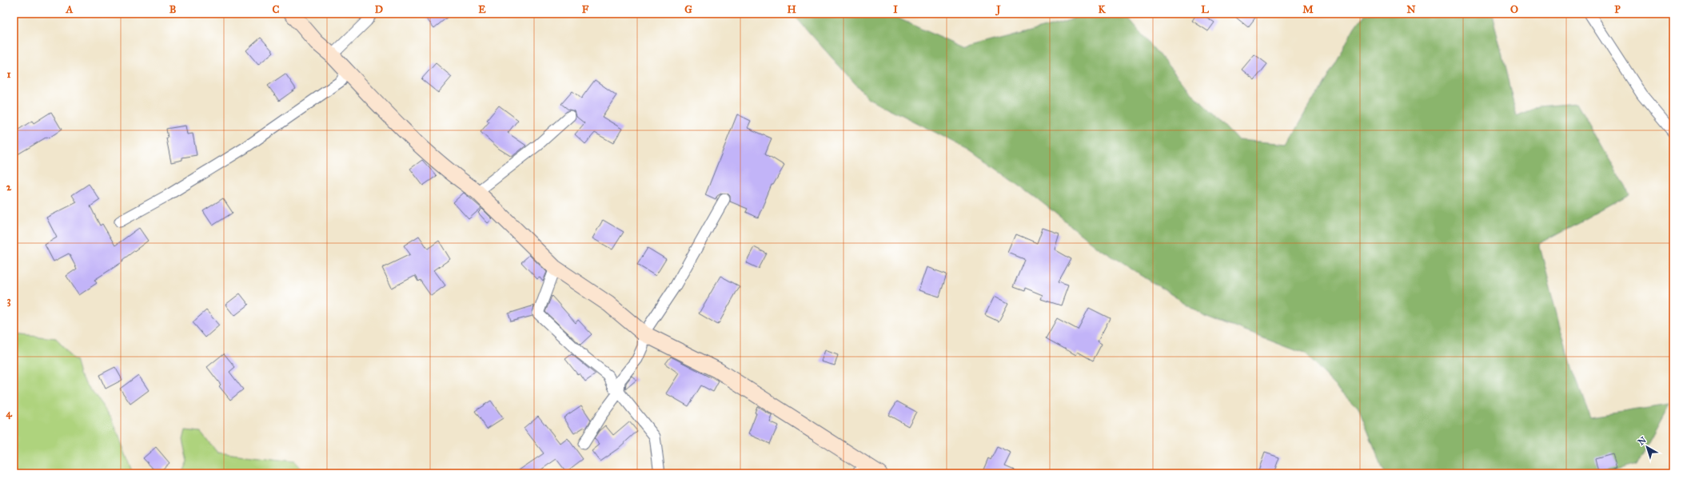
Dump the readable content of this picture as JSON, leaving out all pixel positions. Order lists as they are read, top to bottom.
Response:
{
  "north": "top left",
  "grid": {
    "columns": [
      "A",
      "B",
      "C",
      "D",
      "E",
      "F",
      "G",
      "H",
      "I",
      "J",
      "K",
      "L",
      "M",
      "N",
      "O",
      "P"
    ],
    "rows": [
      "1",
      "2",
      "3",
      "4"
    ]
  }
}
